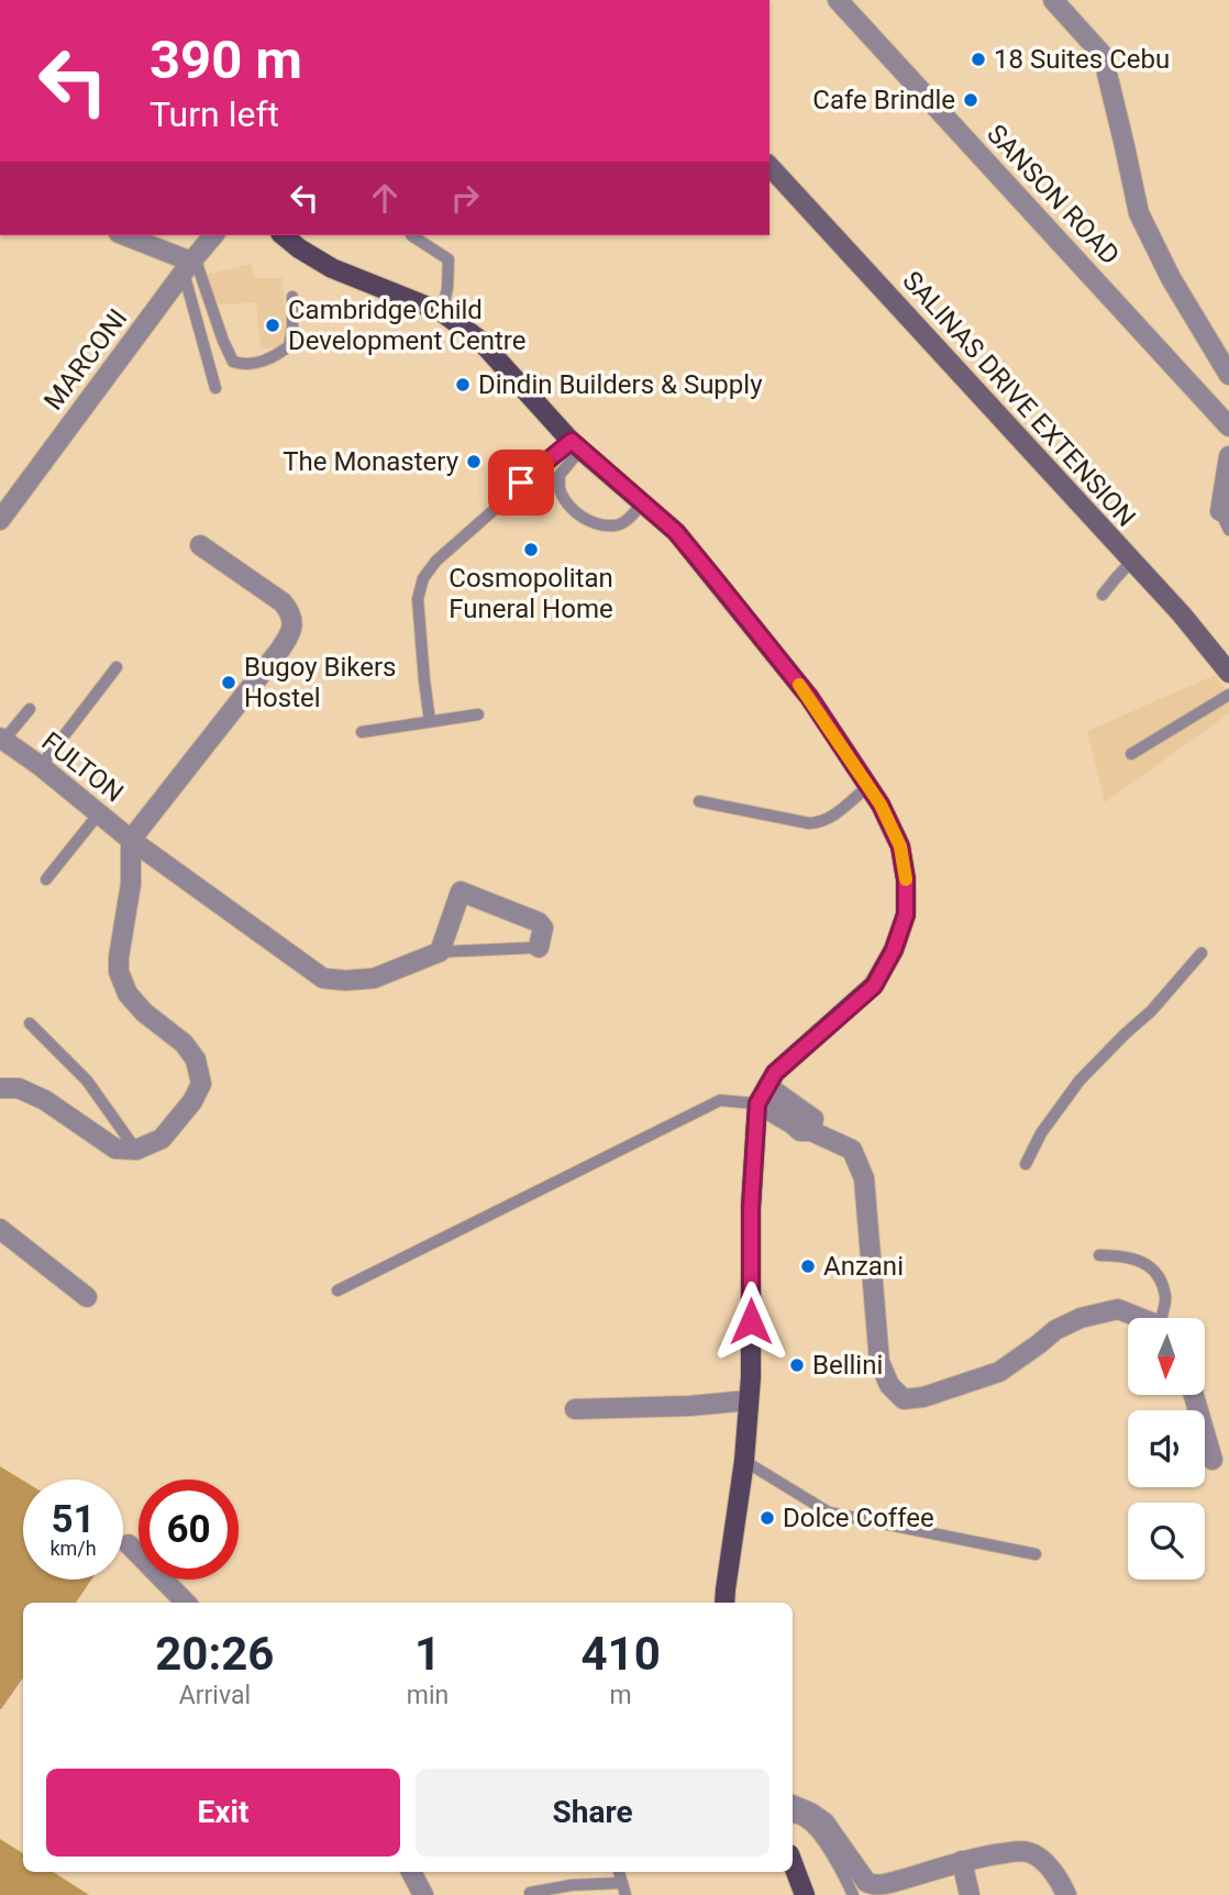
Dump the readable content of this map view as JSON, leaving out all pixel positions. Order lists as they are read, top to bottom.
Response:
{
  "streets": {
    "street": [
      "SANSON ROAD",
      "MARCONI",
      "SALINAS DRIVE EXTENSION",
      "FULTON"
    ]
  },
  "places": [
    "18 Suites Cebu",
    "Cafe Brindle",
    "Cambridge Child Development Centre",
    "Dindin Builders & Supply",
    "The Monastery",
    "Cosmopolitan Funeral Home",
    "Bugoy Bikers Hostel",
    "Anzani",
    "Bellini",
    "Dolce Coffee"
  ],
  "north": "bottom",
  "page": {
    "turn": ["390 m", "Turn left"],
    "speed": "51 km/h",
    "limit": "60",
    "eta": [
      "20:26",
      "Arrival",
      "1",
      "min",
      "410",
      "m"
    ],
    "buttons": ["Exit", "Share"]
  }
}
